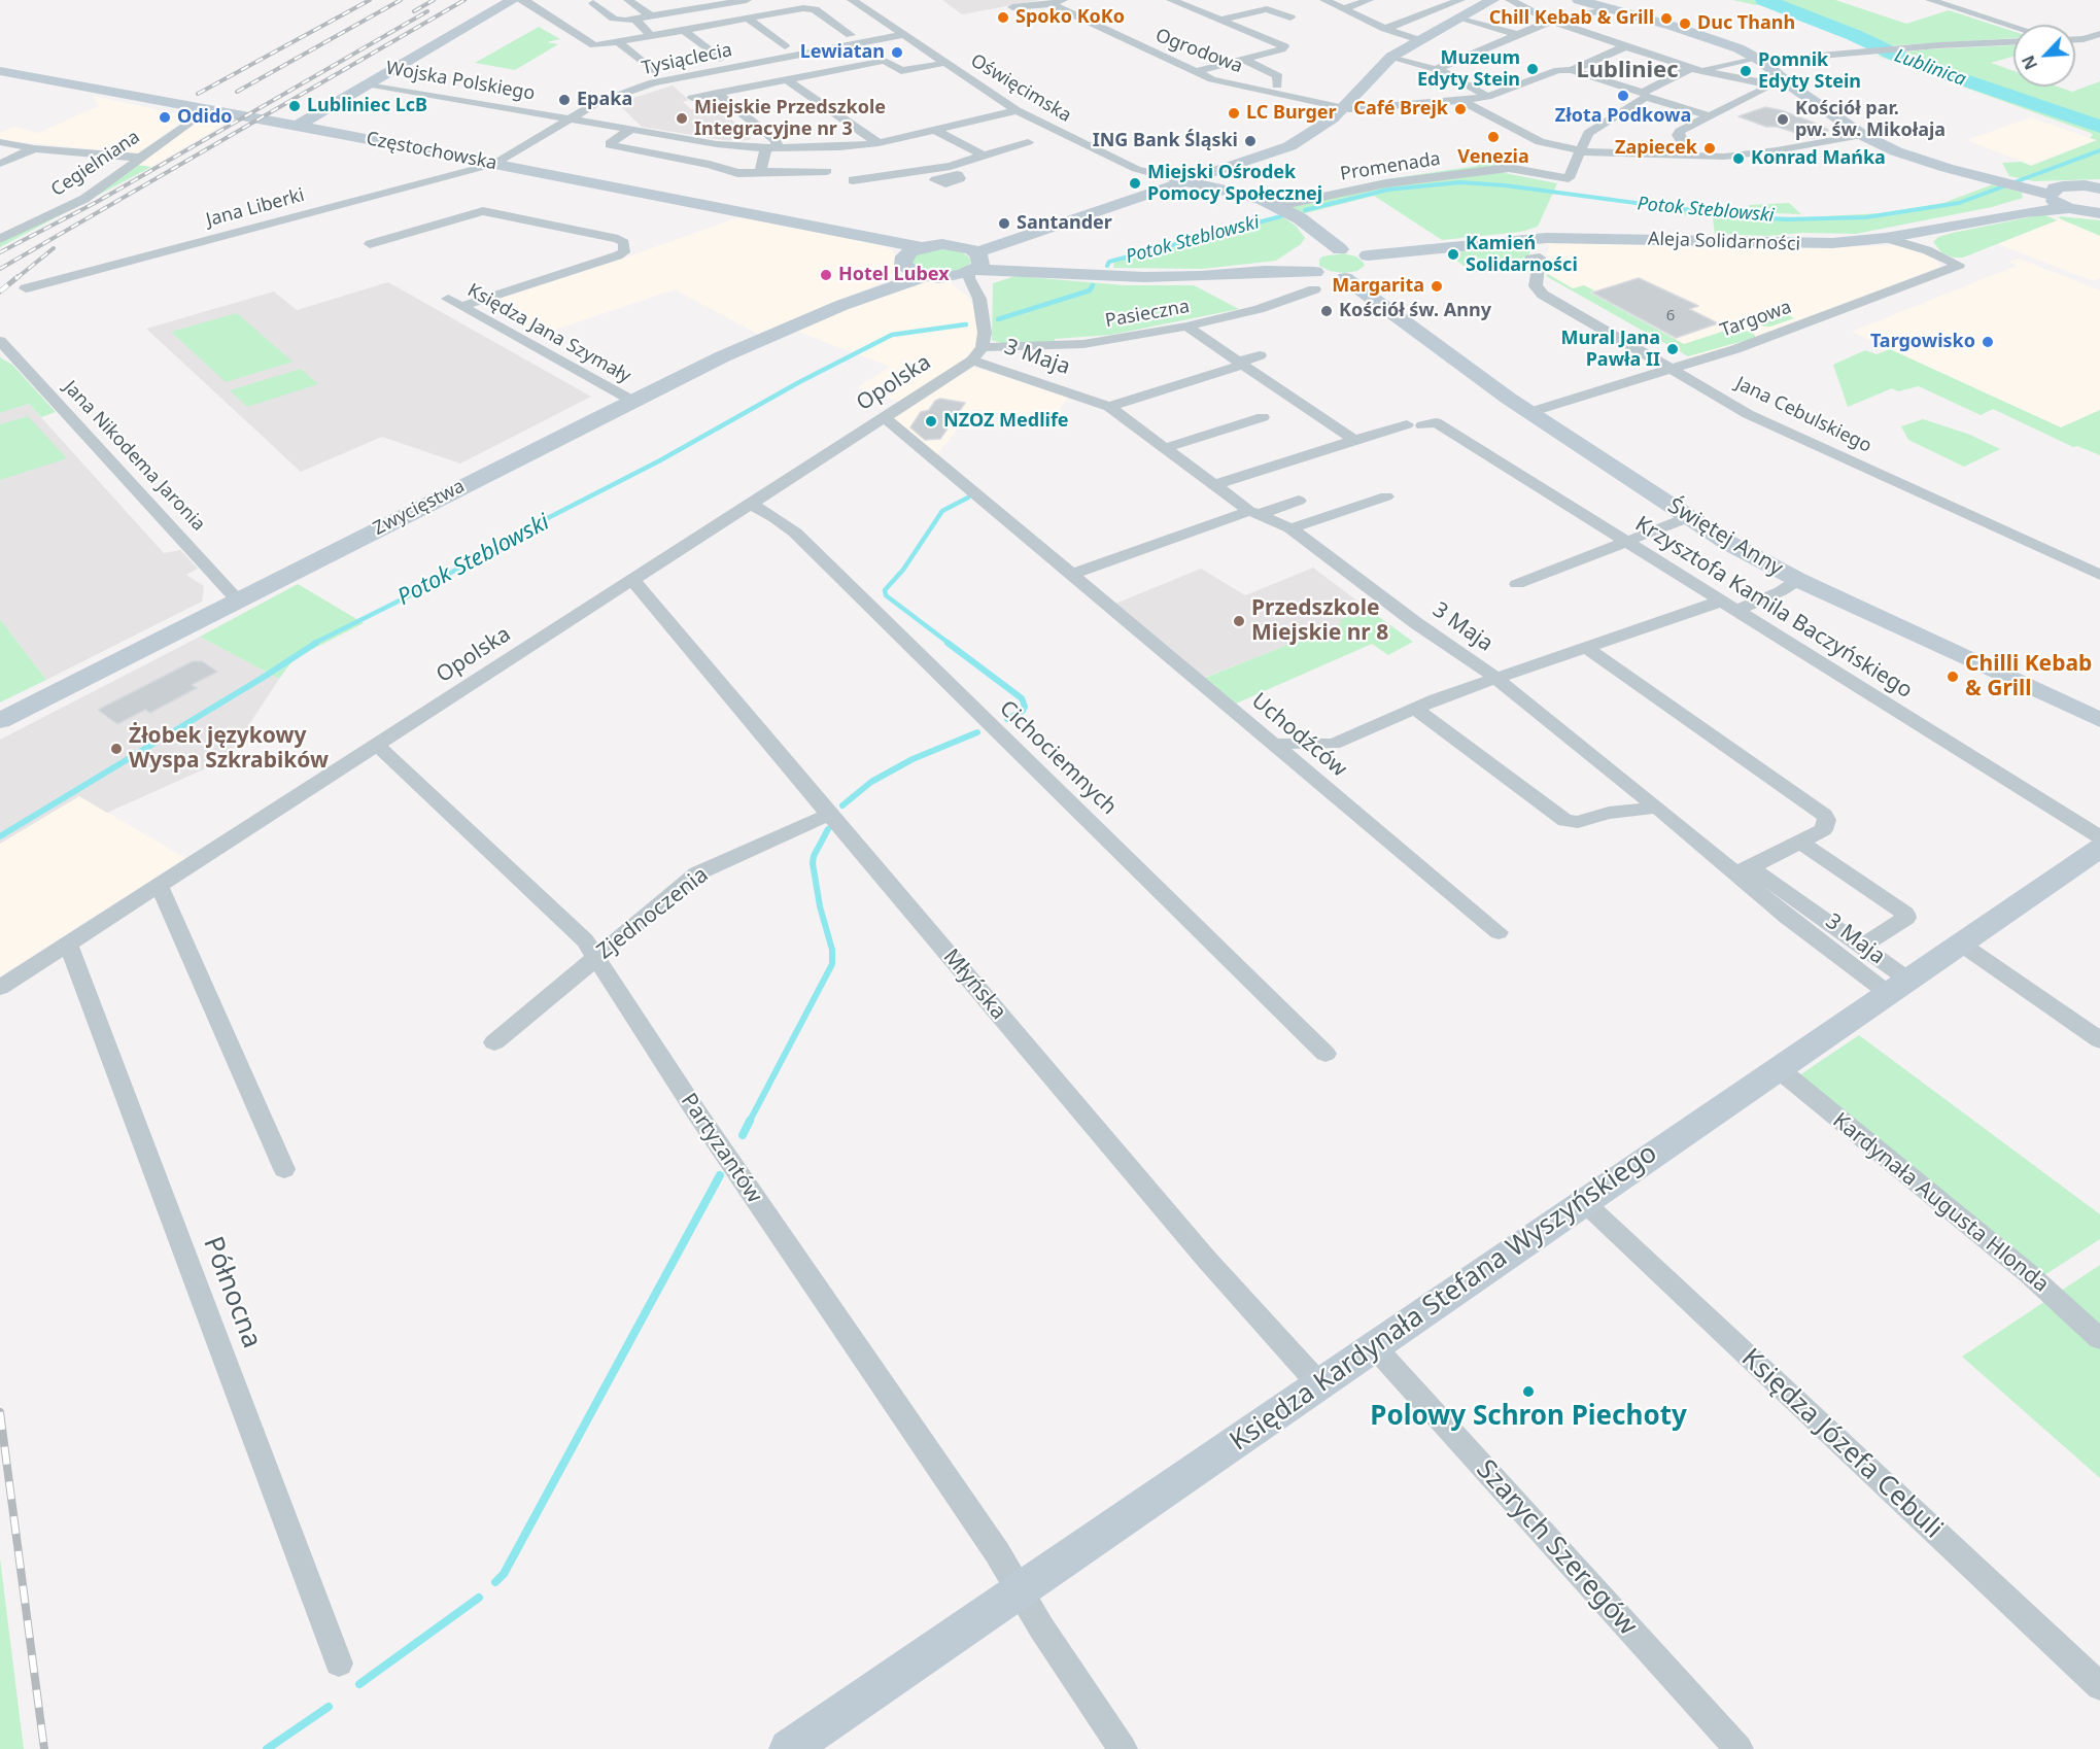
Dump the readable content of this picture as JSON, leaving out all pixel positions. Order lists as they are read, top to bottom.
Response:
{
  "streets": {
    "street": [
      "Ogrodowa",
      "Tysiąclecia",
      "Wojska Polskiego",
      "Oświęcimska",
      "Częstochowska",
      "Cegielniana",
      "Promenada",
      "Jana Liberki",
      "Aleja Solidarności",
      "Pasieczna",
      "Targowa",
      "Księdza Jana Szymały",
      "3 Maja",
      "Opolska",
      "Jana Cebulskiego",
      "Jana Nikodema Jaronia",
      "Zwycięstwa",
      "Świętej Anny",
      "Krzysztofa Kamila Baczyńskiego",
      "Uchodźców",
      "Cichociemnych",
      "Zjednoczenia",
      "Młyńska",
      "Partyzantów",
      "Kardynała Augusta Hlonda",
      "Północna",
      "Księdza Kardynała Stefana Wyszyńskiego",
      "Księdza Józefa Cebuli",
      "Szarych Szeregów"
    ]
  },
  "crossings": [
    ["Tysiąclecia", "Wojska Polskiego"],
    ["Tysiąclecia", "Oświęcimska"],
    ["Tysiąclecia", "Częstochowska"],
    ["Tysiąclecia", "Jana Liberki"],
    ["Wojska Polskiego", "Oświęcimska"],
    ["Częstochowska", "Cegielniana"],
    ["Częstochowska", "Jana Liberki"],
    ["Częstochowska", "Zwycięstwa"],
    ["Aleja Solidarności", "Targowa"],
    ["Aleja Solidarności", "Świętej Anny"],
    ["Pasieczna", "3 Maja"],
    ["Pasieczna", "Opolska"],
    ["Targowa", "Jana Cebulskiego"],
    ["Targowa", "Świętej Anny"],
    ["Księdza Jana Szymały", "Zwycięstwa"],
    ["3 Maja", "Opolska"],
    ["3 Maja", "Księdza Kardynała Stefana Wyszyńskiego"],
    ["Opolska", "Uchodźców"],
    ["Opolska", "Cichociemnych"],
    ["Opolska", "Młyńska"],
    ["Opolska", "Partyzantów"],
    ["Opolska", "Północna"],
    ["Jana Nikodema Jaronia", "Zwycięstwa"],
    ["Krzysztofa Kamila Baczyńskiego", "Księdza Kardynała Stefana Wyszyńskiego"],
    ["Zjednoczenia", "Młyńska"],
    ["Zjednoczenia", "Partyzantów"],
    ["Młyńska", "Księdza Kardynała Stefana Wyszyńskiego"],
    ["Partyzantów", "Księdza Kardynała Stefana Wyszyńskiego"],
    ["Kardynała Augusta Hlonda", "Księdza Kardynała Stefana Wyszyńskiego"],
    ["Księdza Kardynała Stefana Wyszyńskiego", "Księdza Józefa Cebuli"],
    ["Księdza Kardynała Stefana Wyszyńskiego", "Szarych Szeregów"]
  ],
  "districts": ["Lubliniec"],
  "water": ["Lublinica", "Potok Steblowski"],
  "places": [
    "Spoko KoKo",
    "Chill Kebab & Grill",
    "Duc Thanh",
    "Lewiatan",
    "Muzeum Edyty Stein",
    "Pomnik Edyty Stein",
    "Złota Podkowa",
    "Epaka",
    "Lubliniec LcB",
    "Café Brejk",
    "LC Burger",
    "Odido",
    "Miejskie Przedszkole Integracyjne nr 3",
    "Kościół par. pw. św. Mikołaja",
    "Venezia",
    "ING Bank Śląski",
    "Zapiecek",
    "Konrad Mańka",
    "Miejski Ośrodek Pomocy Społecznej",
    "Santander",
    "Kamień Solidarności",
    "Hotel Lubex",
    "Margarita",
    "Kościół św. Anny",
    "Targowisko",
    "Mural Jana Pawła II",
    "NZOZ Medlife",
    "Przedszkole Miejskie nr 8",
    "Chilli Kebab & Grill",
    "Żłobek językowy Wyspa Szkrabików",
    "Polowy Schron Piechoty"
  ],
  "house_numbers": ["6"],
  "north": "bottom left"
}
